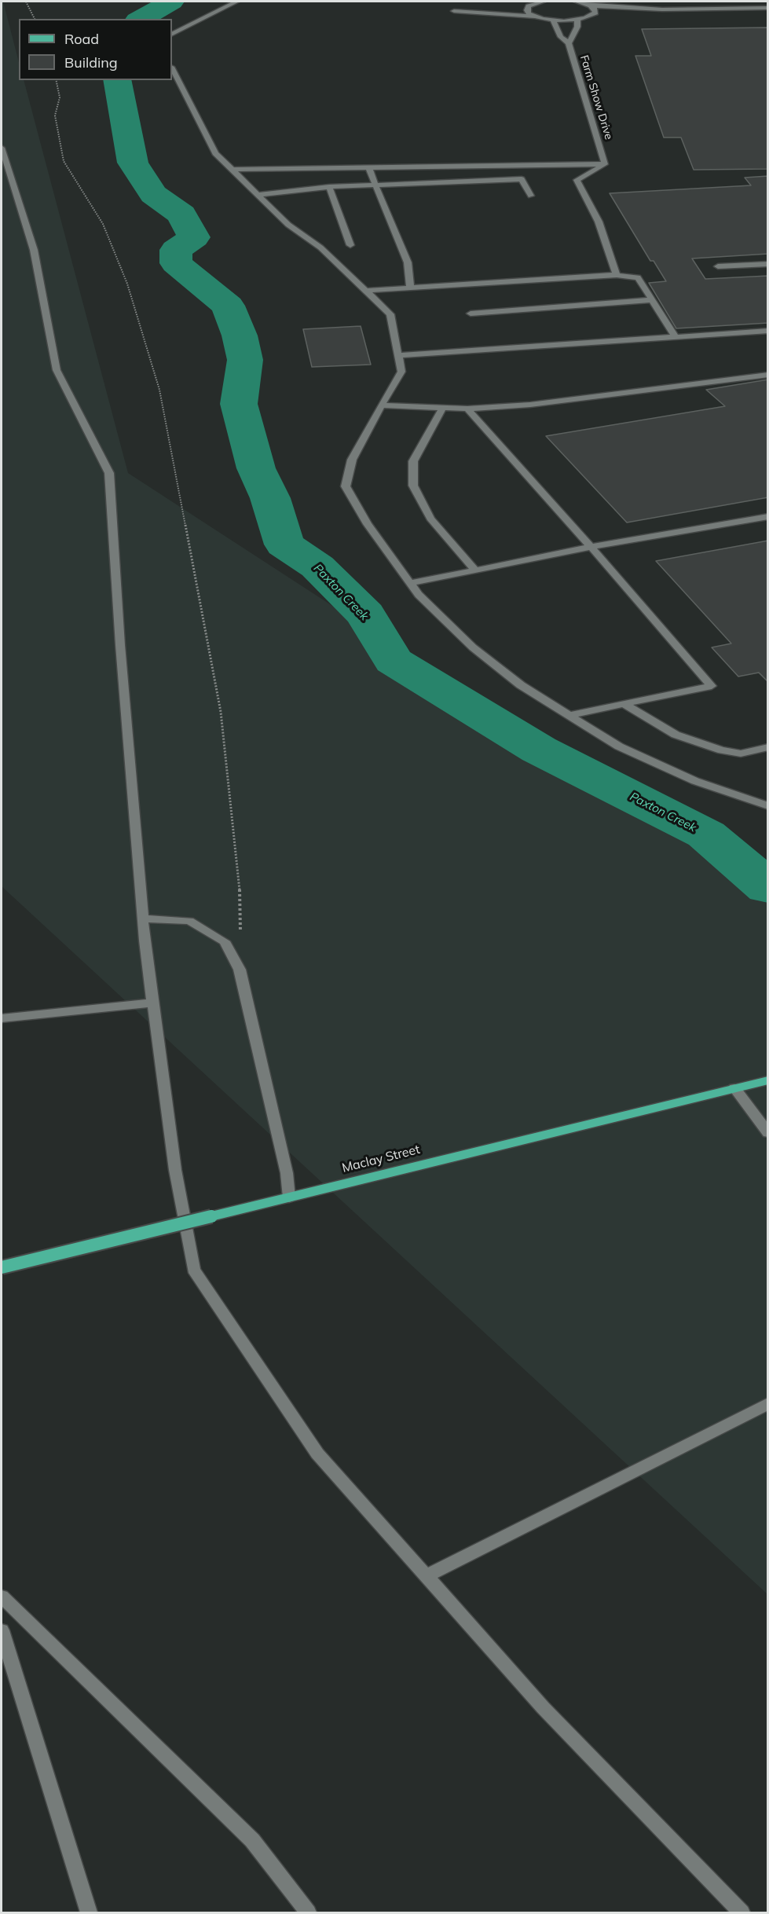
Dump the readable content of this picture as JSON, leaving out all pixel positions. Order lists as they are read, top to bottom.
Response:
{
  "streets": {
    "main road": ["Maclay Street"],
    "lane": ["Farm Show Drive"]
  },
  "water": ["Paxton Creek"],
  "legend": ["Road", "Building"]
}
